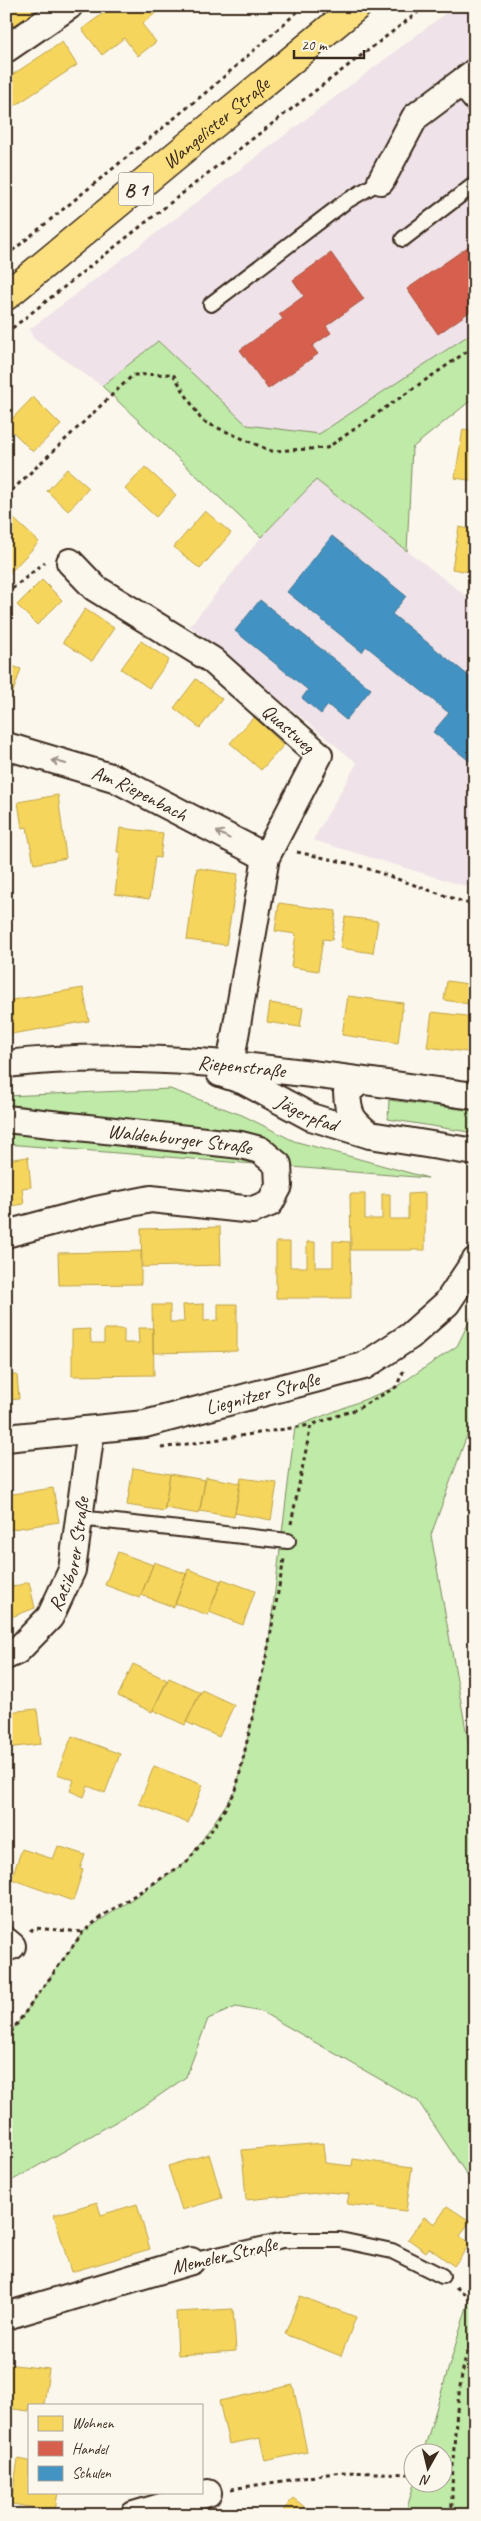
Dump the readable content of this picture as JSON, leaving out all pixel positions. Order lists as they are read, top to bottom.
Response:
{
  "streets": {
    "main road": ["Wangelister Straße", "B 1"],
    "street": [
      "Quastweg",
      "Am Riepenbach",
      "Riepenstraße",
      "Jägerpfad",
      "Waldenburger Straße",
      "Liegnitzer Straße",
      "Ratiborer Straße",
      "Memeler Straße"
    ]
  },
  "crossings": [
    ["Quastweg", "Am Riepenbach"],
    ["Quastweg", "Riepenstraße"],
    ["Riepenstraße", "Jägerpfad"],
    ["Liegnitzer Straße", "Ratiborer Straße"]
  ],
  "one_way": ["Am Riepenbach"],
  "legend": ["Wohnen", "Handel", "Schulen"],
  "scale_bar": "20 m",
  "north": "bottom"
}
